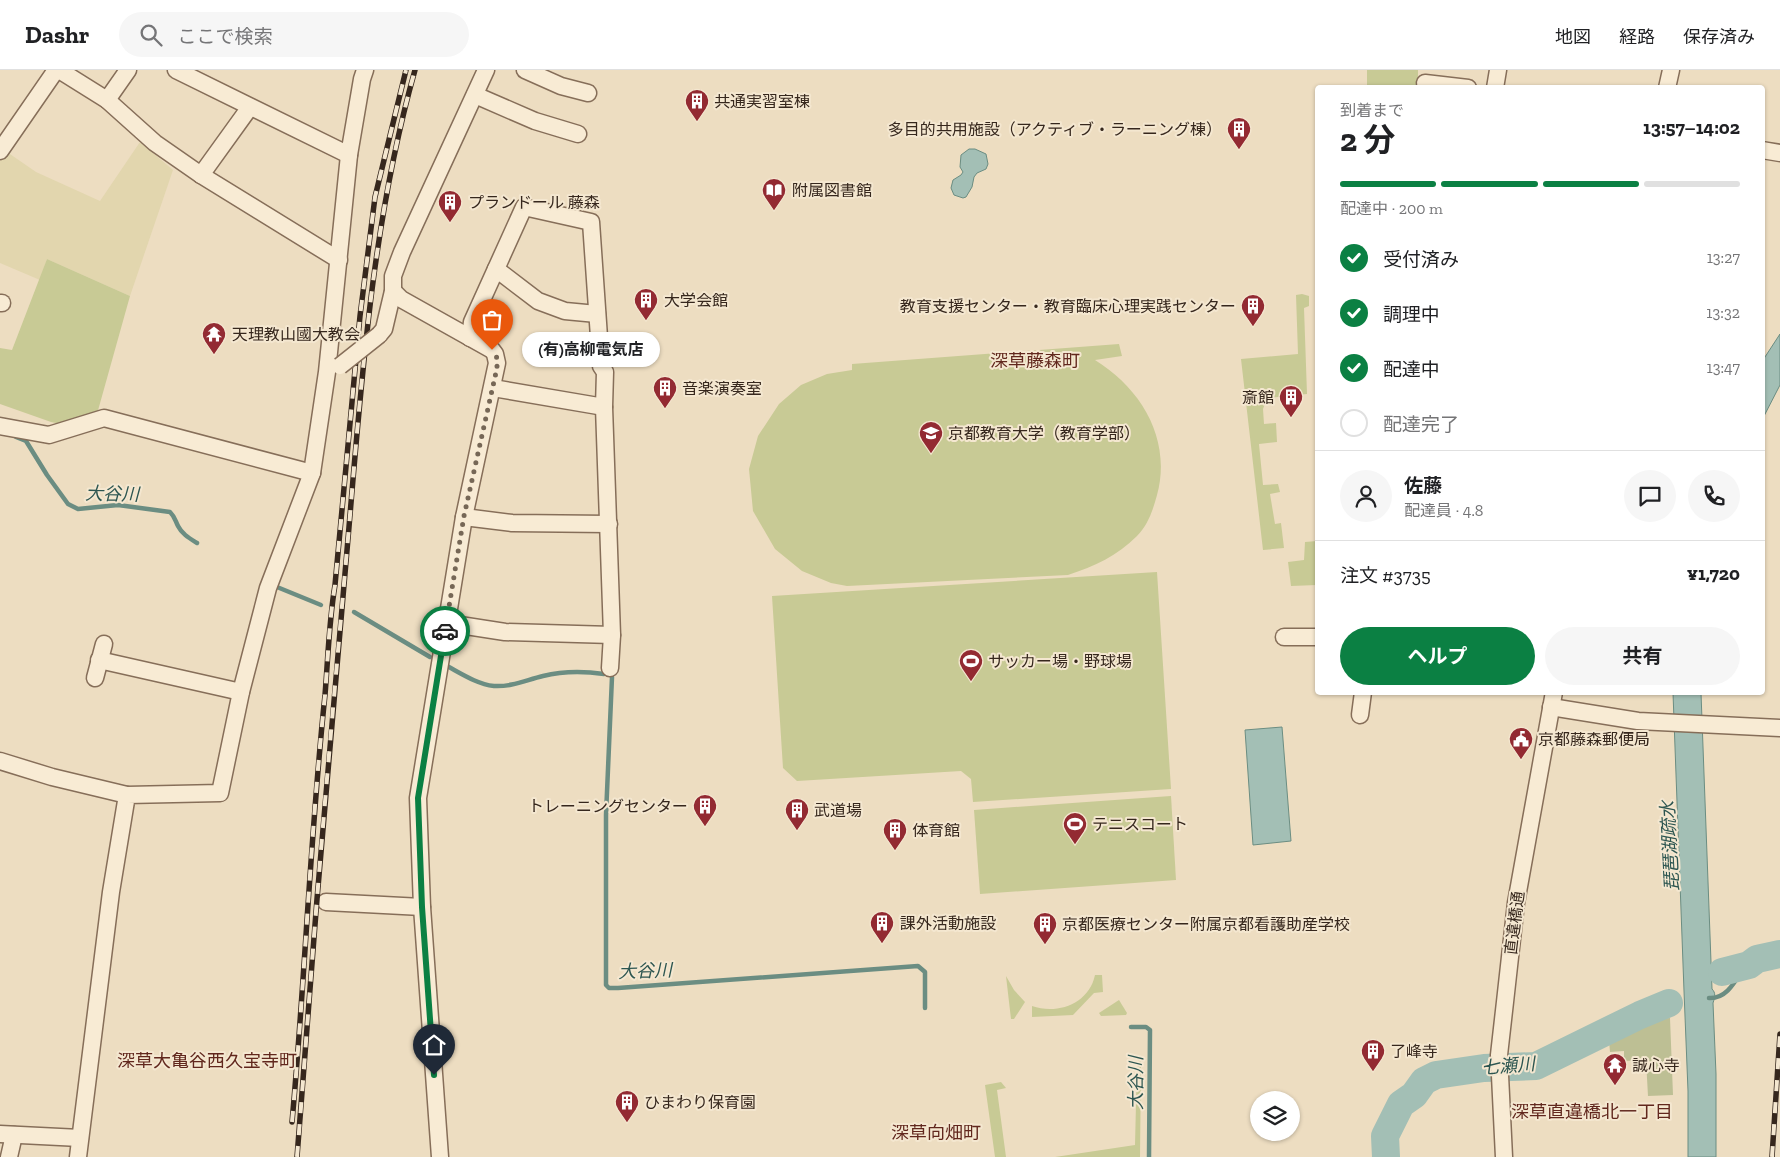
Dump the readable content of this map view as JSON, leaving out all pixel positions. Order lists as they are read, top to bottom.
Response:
{
  "streets": {
    "street": ["直違橋通"]
  },
  "districts": [
    "深草藤森町",
    "深草大亀谷西久宝寺町",
    "深草直違橋北一丁目",
    "深草向畑町"
  ],
  "water": ["大谷川", "琵琶湖疏水", "七瀬川"],
  "places": {
    "building": [
      "共通実習室棟",
      "多目的共用施設（アクティブ・ラーニング棟）",
      "プランドール 藤森",
      "大学会館",
      "教育支援センター・教育臨床心理実践センター",
      "音楽演奏室",
      "斎館",
      "トレーニングセンター",
      "武道場",
      "体育館",
      "課外活動施設",
      "京都医療センター附属京都看護助産学校",
      "了峰寺",
      "ひまわり保育園"
    ],
    "library": ["附属図書館"],
    "other": ["(有)高柳電気店"],
    "temple": ["天理教山國大教会", "誠心寺"],
    "school or university": ["京都教育大学（教育学部）"],
    "sports": ["サッカー場・野球場", "テニスコート"],
    "public building": ["京都藤森郵便局"]
  },
  "page": {
    "header": "Dashr",
    "search": "ここで検索",
    "nav": ["地図", "経路", "保存済み"],
    "heading": ["2 分", "到着まで", "13:57–14:02"],
    "panel": [
      "佐藤",
      "配達員 · 4.8",
      "注文 #3735",
      "¥1,720"
    ],
    "bar": "配達中 · 200 m",
    "list": [
      ["受付済み", "13:27"],
      ["調理中", "13:32"],
      ["配達中", "13:47"],
      "配達完了"
    ],
    "bubble": "(有)高柳電気店",
    "buttons": ["ヘルプ", "共有"]
  }
}
